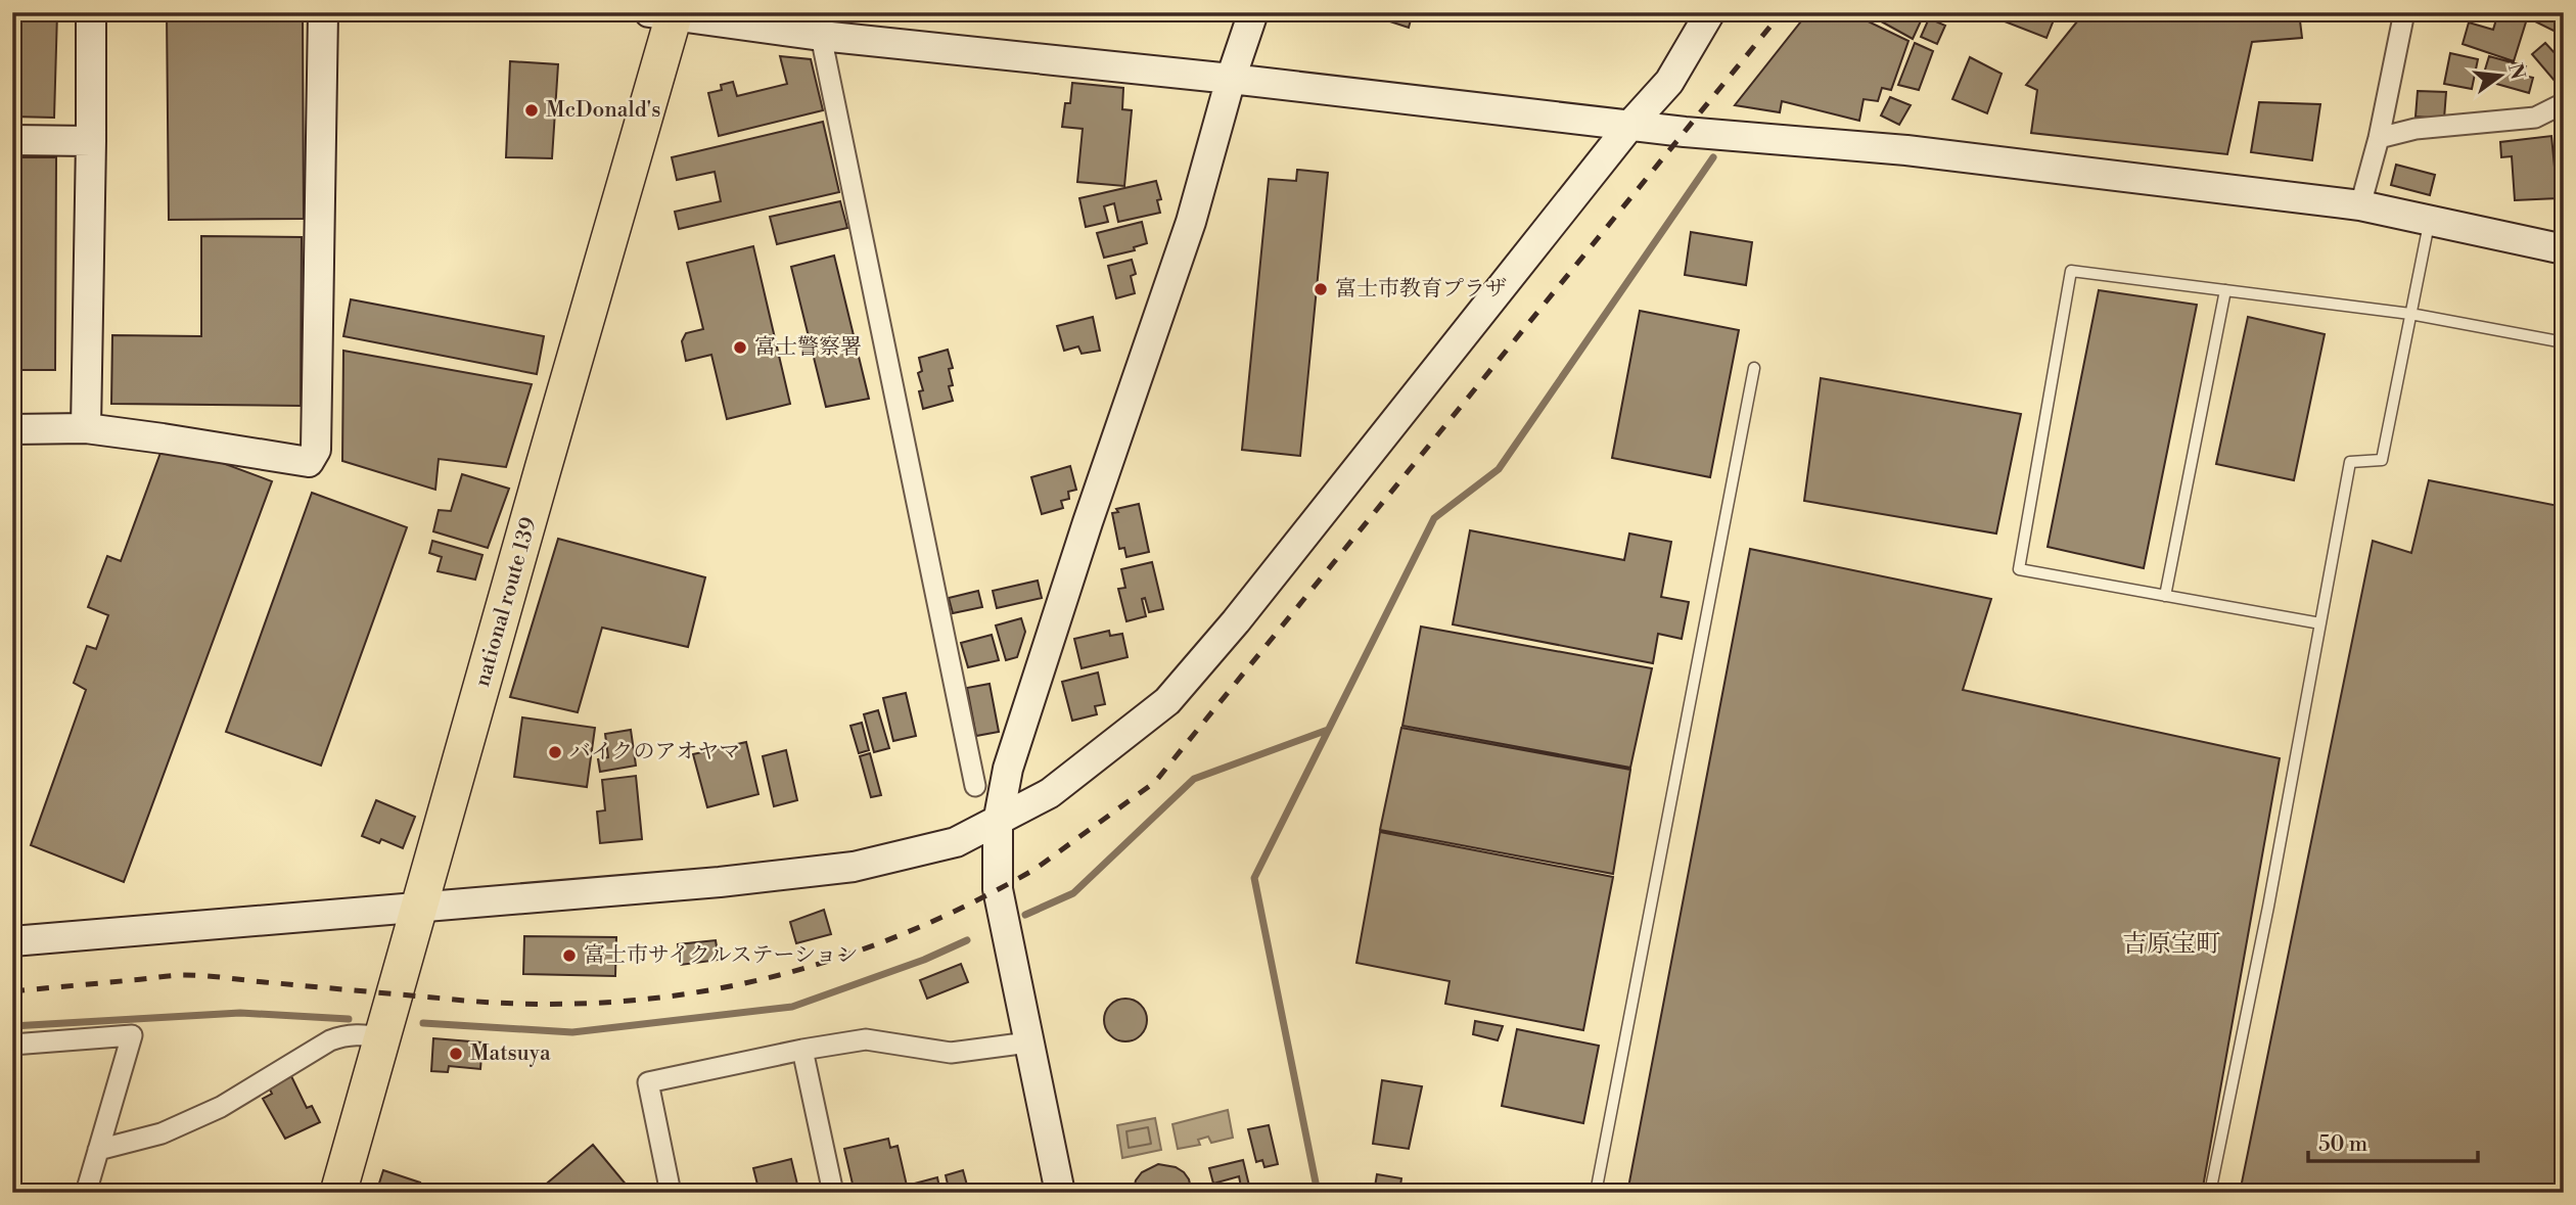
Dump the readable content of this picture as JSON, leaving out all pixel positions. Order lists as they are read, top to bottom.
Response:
{
  "streets": {
    "highway": ["national route 139"]
  },
  "districts": ["吉原宝町"],
  "places": [
    "McDonald's",
    "富士市教育プラザ",
    "富士警察署",
    "バイクのアオヤマ",
    "富士市サイクルステーション",
    "Matsuya"
  ],
  "scale_bar": "50 m",
  "north": "right"
}
